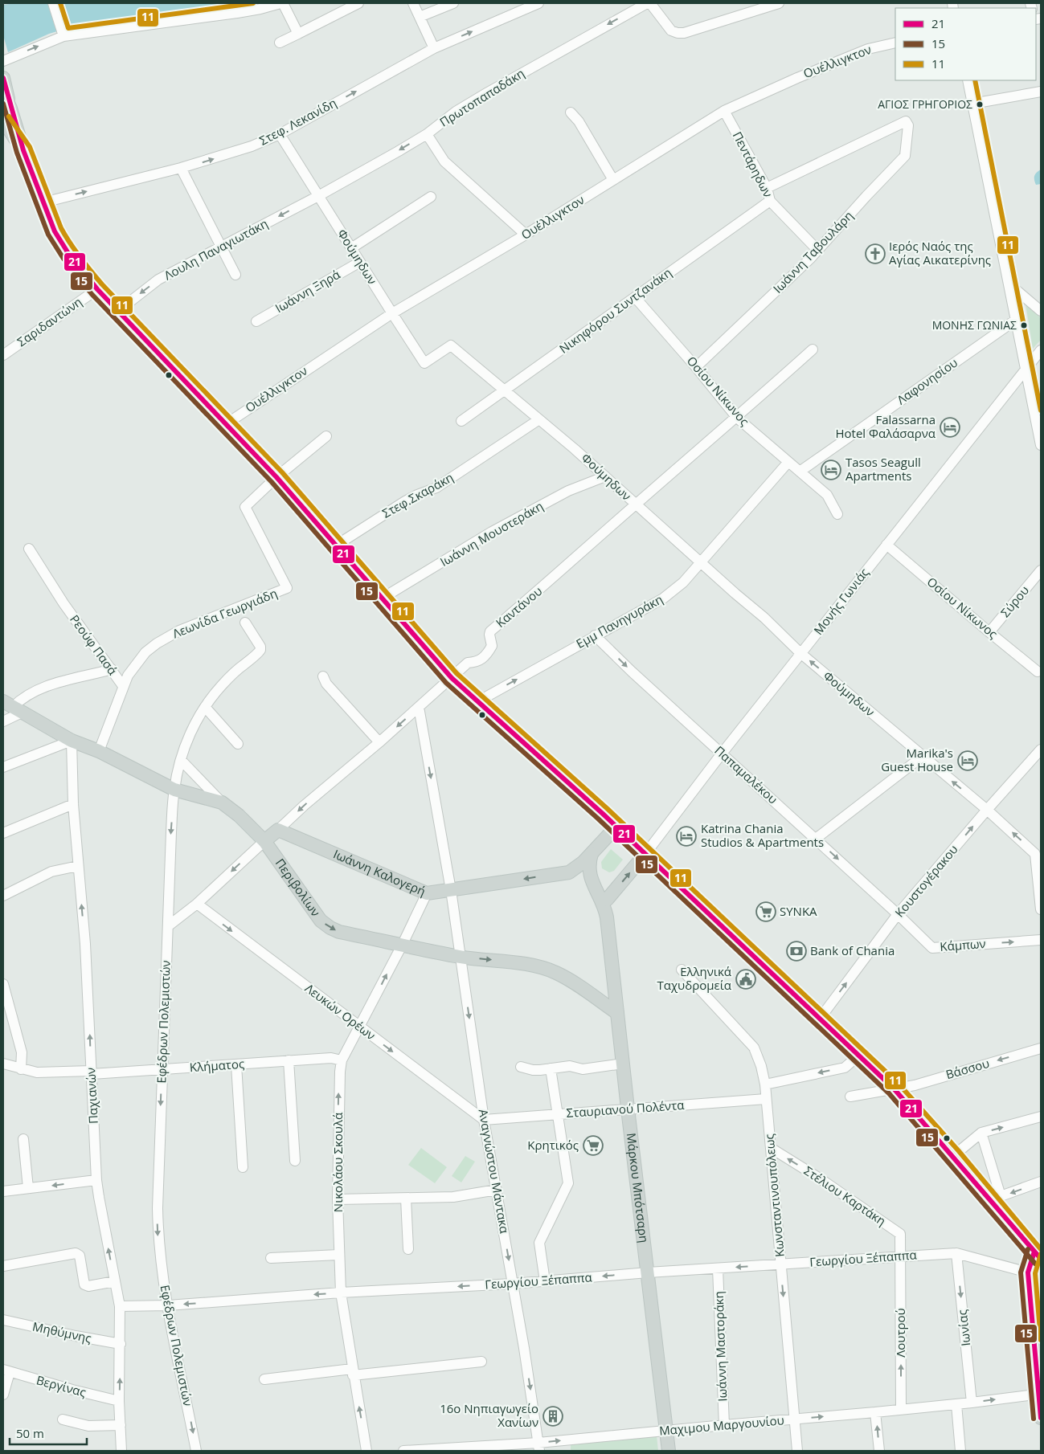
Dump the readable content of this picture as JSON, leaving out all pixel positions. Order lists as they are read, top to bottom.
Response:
{
  "streets": {
    "main road": ["Ιωάννη Καλογερή", "Περιβολίων", "Μάρκου Μπότσαρη"],
    "street": [
      "Ουέλλιγκτον",
      "Πρωτοπαπαδάκη",
      "Στεφ. Λεκανίδη",
      "Πεντάρηδων",
      "Λουλη Παναγιωτάκη",
      "Ιωάννη Ταβουλάρη",
      "Φούμηδων",
      "Ιωάννη Ξηρά",
      "Νικηφόρου Συντζανάκη",
      "Σαριδαντώνη",
      "Λαφονησίου",
      "Οσίου Νίκωνος",
      "Στεφ.Σκαράκη",
      "Ιωάννη Μουστεράκη",
      "Μονής Γωνιάς",
      "Σύρου",
      "Καντάνου",
      "Λεωνίδα Γεωργιάδη",
      "Εμμ Πανηγυράκη",
      "Ρεούφ Πασά",
      "Παπαμαλέκου",
      "Κουστογέρακου",
      "Κάμπων",
      "Λευκών Ορέων",
      "Εφέδρων Πολεμιστών",
      "Κλήματος",
      "Βάσσου",
      "Παχιανών",
      "Σταυριανού Πολέντα",
      "Νικολάου Σκουλά",
      "Αναγνώστου Μάντακα",
      "Κωνσταντινουπόλεως",
      "Στέλιου Καρτάκη",
      "Γεωργίου Ξέπαππα",
      "Ιωνίας",
      "Μηθύμνης",
      "Λουτρού",
      "Ιωάννη Μαστοράκη",
      "Βεργίνας",
      "Μαχιμου Mαργουνίου"
    ]
  },
  "crossings": [
    ["Ουέλλιγκτον", "Πεντάρηδων"],
    ["Ουέλλιγκτον", "Φούμηδων"],
    ["Πρωτοπαπαδάκη", "Λουλη Παναγιωτάκη"],
    ["Πρωτοπαπαδάκη", "Φούμηδων"],
    ["Στεφ. Λεκανίδη", "Φούμηδων"],
    ["Πεντάρηδων", "Ιωάννη Ταβουλάρη"],
    ["Πεντάρηδων", "Νικηφόρου Συντζανάκη"],
    ["Λουλη Παναγιωτάκη", "Φούμηδων"],
    ["Ιωάννη Ταβουλάρη", "Οσίου Νίκωνος"],
    ["Φούμηδων", "Ιωάννη Ξηρά"],
    ["Φούμηδων", "Νικηφόρου Συντζανάκη"],
    ["Φούμηδων", "Στεφ.Σκαράκη"],
    ["Φούμηδων", "Ιωάννη Μουστεράκη"],
    ["Φούμηδων", "Μονής Γωνιάς"],
    ["Φούμηδων", "Καντάνου"],
    ["Φούμηδων", "Εμμ Πανηγυράκη"],
    ["Φούμηδων", "Κουστογέρακου"],
    ["Νικηφόρου Συντζανάκη", "Οσίου Νίκωνος"],
    ["Λαφονησίου", "Οσίου Νίκωνος"],
    ["Οσίου Νίκωνος", "Μονής Γωνιάς"],
    ["Οσίου Νίκωνος", "Σύρου"],
    ["Οσίου Νίκωνος", "Καντάνου"],
    ["Οσίου Νίκωνος", "Εμμ Πανηγυράκη"],
    ["Μονής Γωνιάς", "Παπαμαλέκου"],
    ["Καντάνου", "Ιωάννη Καλογερή"],
    ["Καντάνου", "Αναγνώστου Μάντακα"],
    ["Λεωνίδα Γεωργιάδη", "Ρεούφ Πασά"],
    ["Λεωνίδα Γεωργιάδη", "Περιβολίων"],
    ["Εμμ Πανηγυράκη", "Παπαμαλέκου"],
    ["Παπαμαλέκου", "Κουστογέρακου"],
    ["Παπαμαλέκου", "Κάμπων"],
    ["Ιωάννη Καλογερή", "Νικολάου Σκουλά"],
    ["Ιωάννη Καλογερή", "Αναγνώστου Μάντακα"],
    ["Κουστογέρακου", "Κάμπων"],
    ["Περιβολίων", "Εφέδρων Πολεμιστών"],
    ["Περιβολίων", "Παχιανών"],
    ["Περιβολίων", "Νικολάου Σκουλά"],
    ["Περιβολίων", "Αναγνώστου Μάντακα"],
    ["Περιβολίων", "Μάρκου Μπότσαρη"],
    ["Λευκών Ορέων", "Σταυριανού Πολέντα"],
    ["Λευκών Ορέων", "Νικολάου Σκουλά"],
    ["Λευκών Ορέων", "Αναγνώστου Μάντακα"],
    ["Εφέδρων Πολεμιστών", "Κλήματος"],
    ["Εφέδρων Πολεμιστών", "Γεωργίου Ξέπαππα"],
    ["Κλήματος", "Παχιανών"],
    ["Κλήματος", "Νικολάου Σκουλά"],
    ["Παχιανών", "Γεωργίου Ξέπαππα"],
    ["Παχιανών", "Μηθύμνης"],
    ["Παχιανών", "Βεργίνας"],
    ["Σταυριανού Πολέντα", "Αναγνώστου Μάντακα"],
    ["Σταυριανού Πολέντα", "Μάρκου Μπότσαρη"],
    ["Σταυριανού Πολέντα", "Κωνσταντινουπόλεως"],
    ["Νικολάου Σκουλά", "Γεωργίου Ξέπαππα"],
    ["Αναγνώστου Μάντακα", "Γεωργίου Ξέπαππα"],
    ["Αναγνώστου Μάντακα", "Μαχιμου Mαργουνίου"],
    ["Μάρκου Μπότσαρη", "Γεωργίου Ξέπαππα"],
    ["Μάρκου Μπότσαρη", "Μαχιμου Mαργουνίου"],
    ["Κωνσταντινουπόλεως", "Στέλιου Καρτάκη"],
    ["Κωνσταντινουπόλεως", "Γεωργίου Ξέπαππα"],
    ["Κωνσταντινουπόλεως", "Μαχιμου Mαργουνίου"],
    ["Στέλιου Καρτάκη", "Γεωργίου Ξέπαππα"],
    ["Στέλιου Καρτάκη", "Λουτρού"],
    ["Γεωργίου Ξέπαππα", "Ιωνίας"],
    ["Γεωργίου Ξέπαππα", "Λουτρού"],
    ["Γεωργίου Ξέπαππα", "Ιωάννη Μαστοράκη"],
    ["Ιωνίας", "Μαχιμου Mαργουνίου"],
    ["Λουτρού", "Μαχιμου Mαργουνίου"],
    ["Ιωάννη Μαστοράκη", "Μαχιμου Mαργουνίου"]
  ],
  "one_way": [
    "Πρωτοπαπαδάκη",
    "Στεφ. Λεκανίδη",
    "Λουλη Παναγιωτάκη",
    "Παπαμαλέκου",
    "Κουστογέρακου",
    "Περιβολίων",
    "Κάμπων",
    "Λευκών Ορέων",
    "Εφέδρων Πολεμιστών",
    "Παχιανών",
    "Αναγνώστου Μάντακα",
    "Στέλιου Καρτάκη",
    "Ιωνίας",
    "Λουτρού",
    "Μαχιμου Mαργουνίου"
  ],
  "places": {
    "other": ["ΑΓΙΟΣ ΓΡΗΓΟΡΙΟΣ", "ΜΟΝΗΣ ΓΩΝΙΑΣ"],
    "church": ["Ιερός Ναός της Αγίας Αικατερίνης"],
    "hotel": [
      "Falassarna Hotel Φαλάσαρνα",
      "Tasos Seagull Apartments",
      "Marika's Guest House",
      "Katrina Chania Studios & Apartments"
    ],
    "supermarket": ["SYNKA", "Κρητικός"],
    "bank": ["Bank of Chania"],
    "public building": ["Ελληνικά Ταχυδρομεία"],
    "building": ["16ο Νηπιαγωγείο Χανίων"]
  },
  "lines": ["transit line 11", "transit line 21", "transit line 15"],
  "legend": ["21", "15", "11"],
  "scale_bar": "50 m"
}
